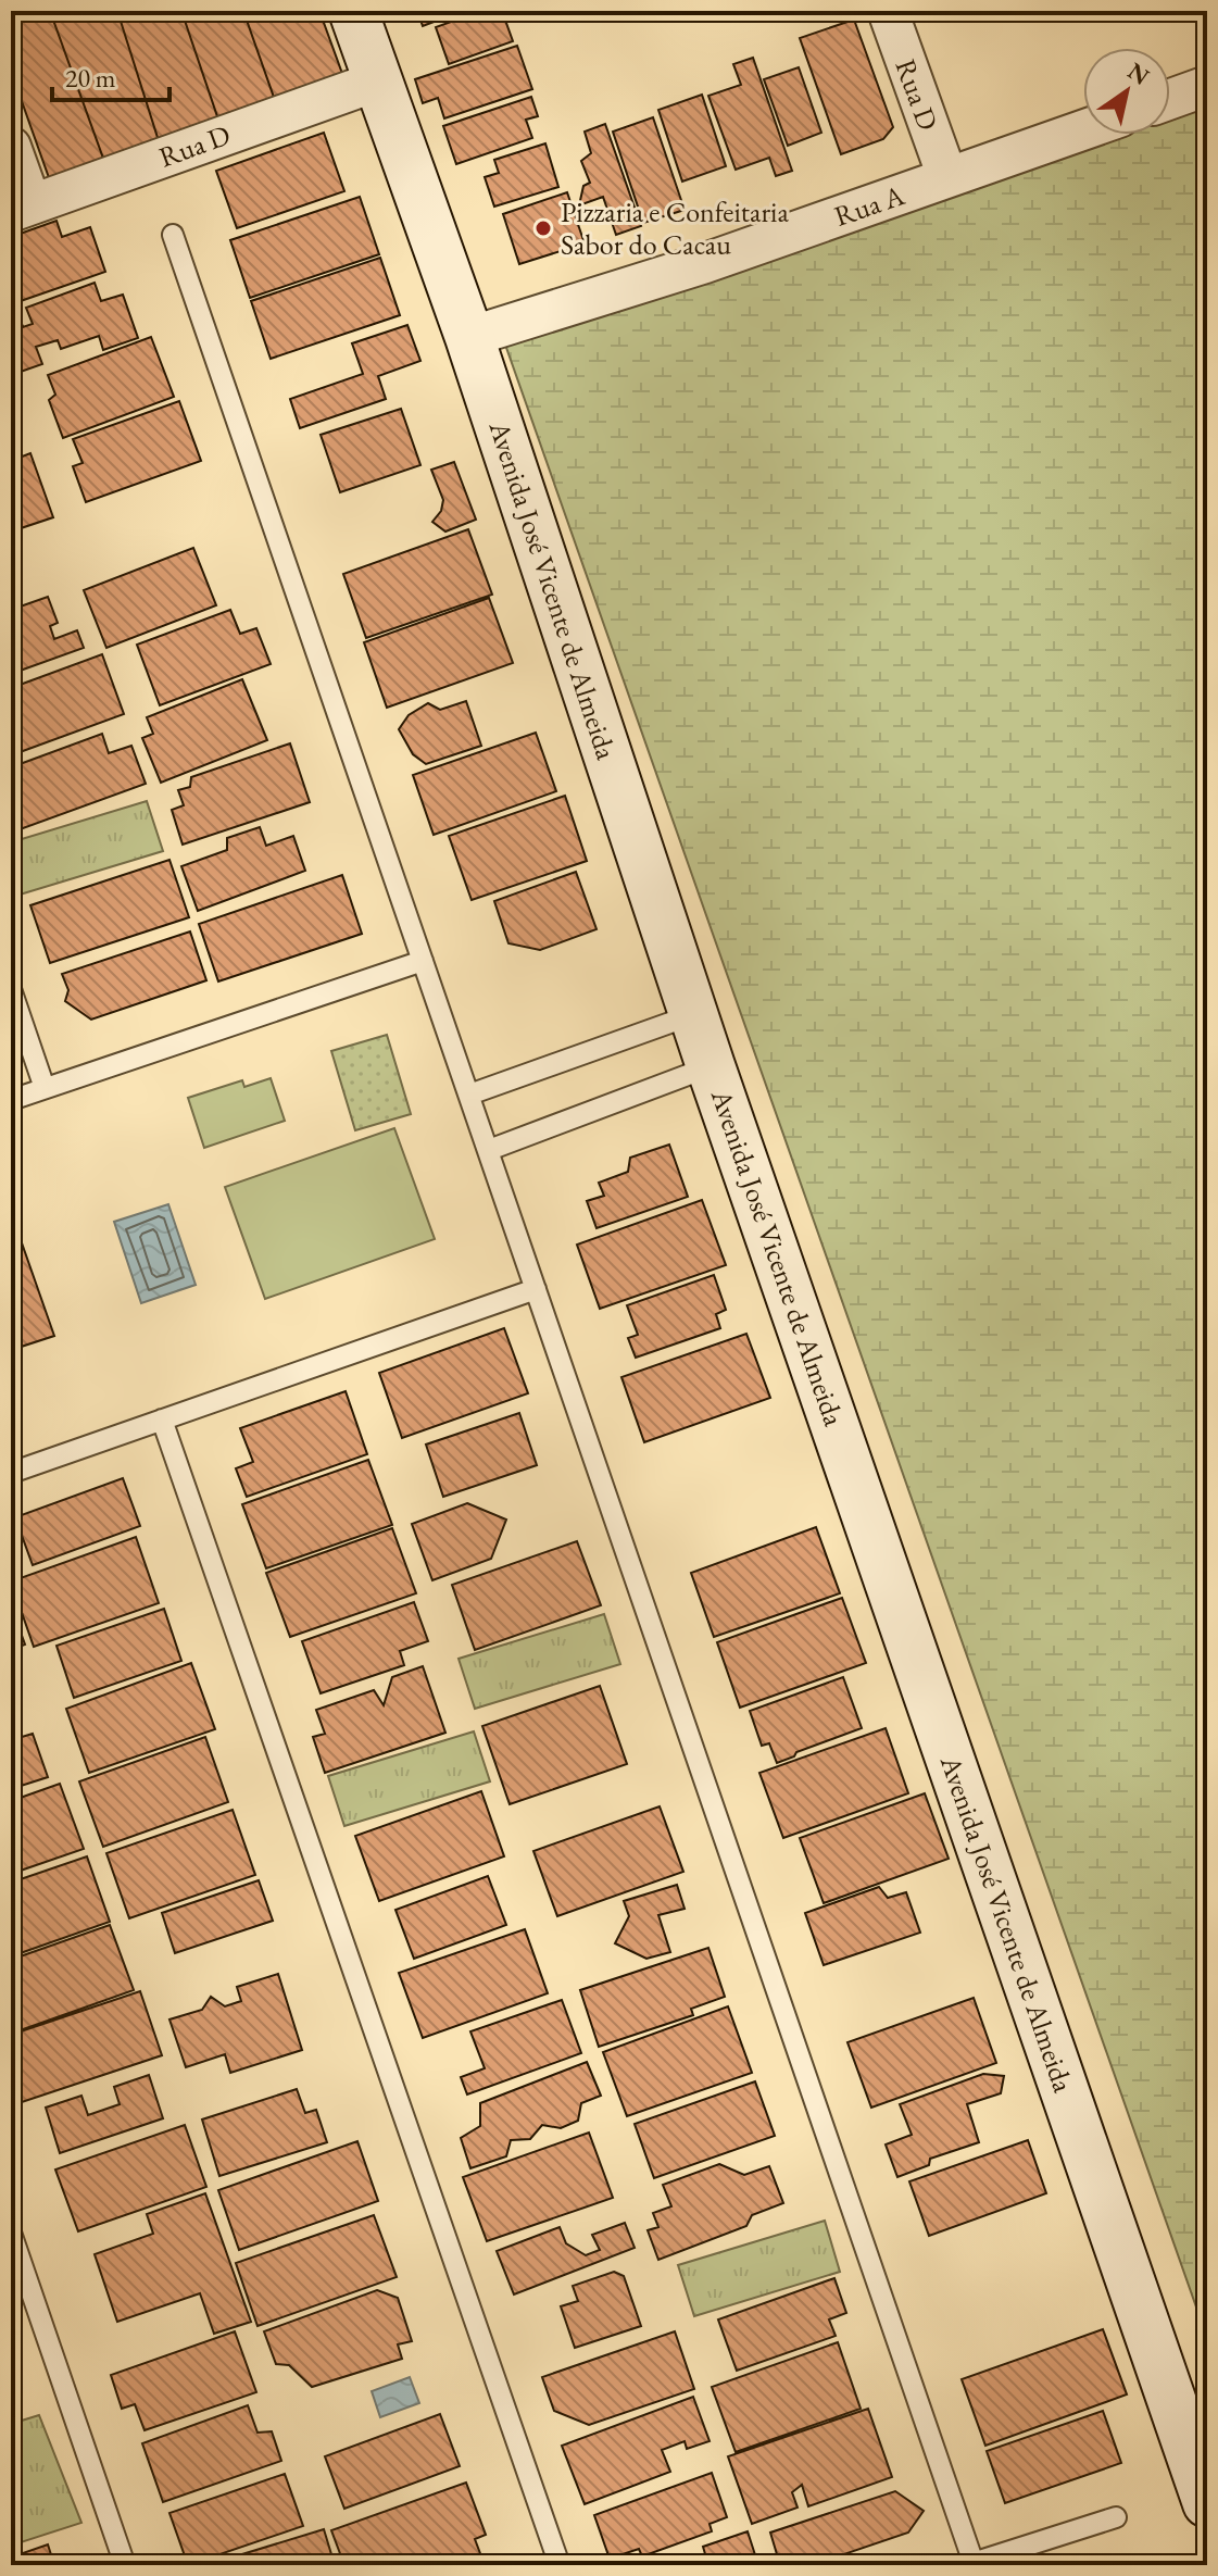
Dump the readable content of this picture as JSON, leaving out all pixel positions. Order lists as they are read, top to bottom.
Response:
{
  "streets": {
    "street": ["Rua D", "Rua A", "Avenida José Vicente de Almeida"]
  },
  "crossings": [
    ["Rua D", "Rua A"],
    ["Rua D", "Avenida José Vicente de Almeida"],
    ["Rua A", "Avenida José Vicente de Almeida"]
  ],
  "places": ["Pizzaria e Confeitaria Sabor do Cacau"],
  "scale_bar": "20 m",
  "north": "top right"
}
